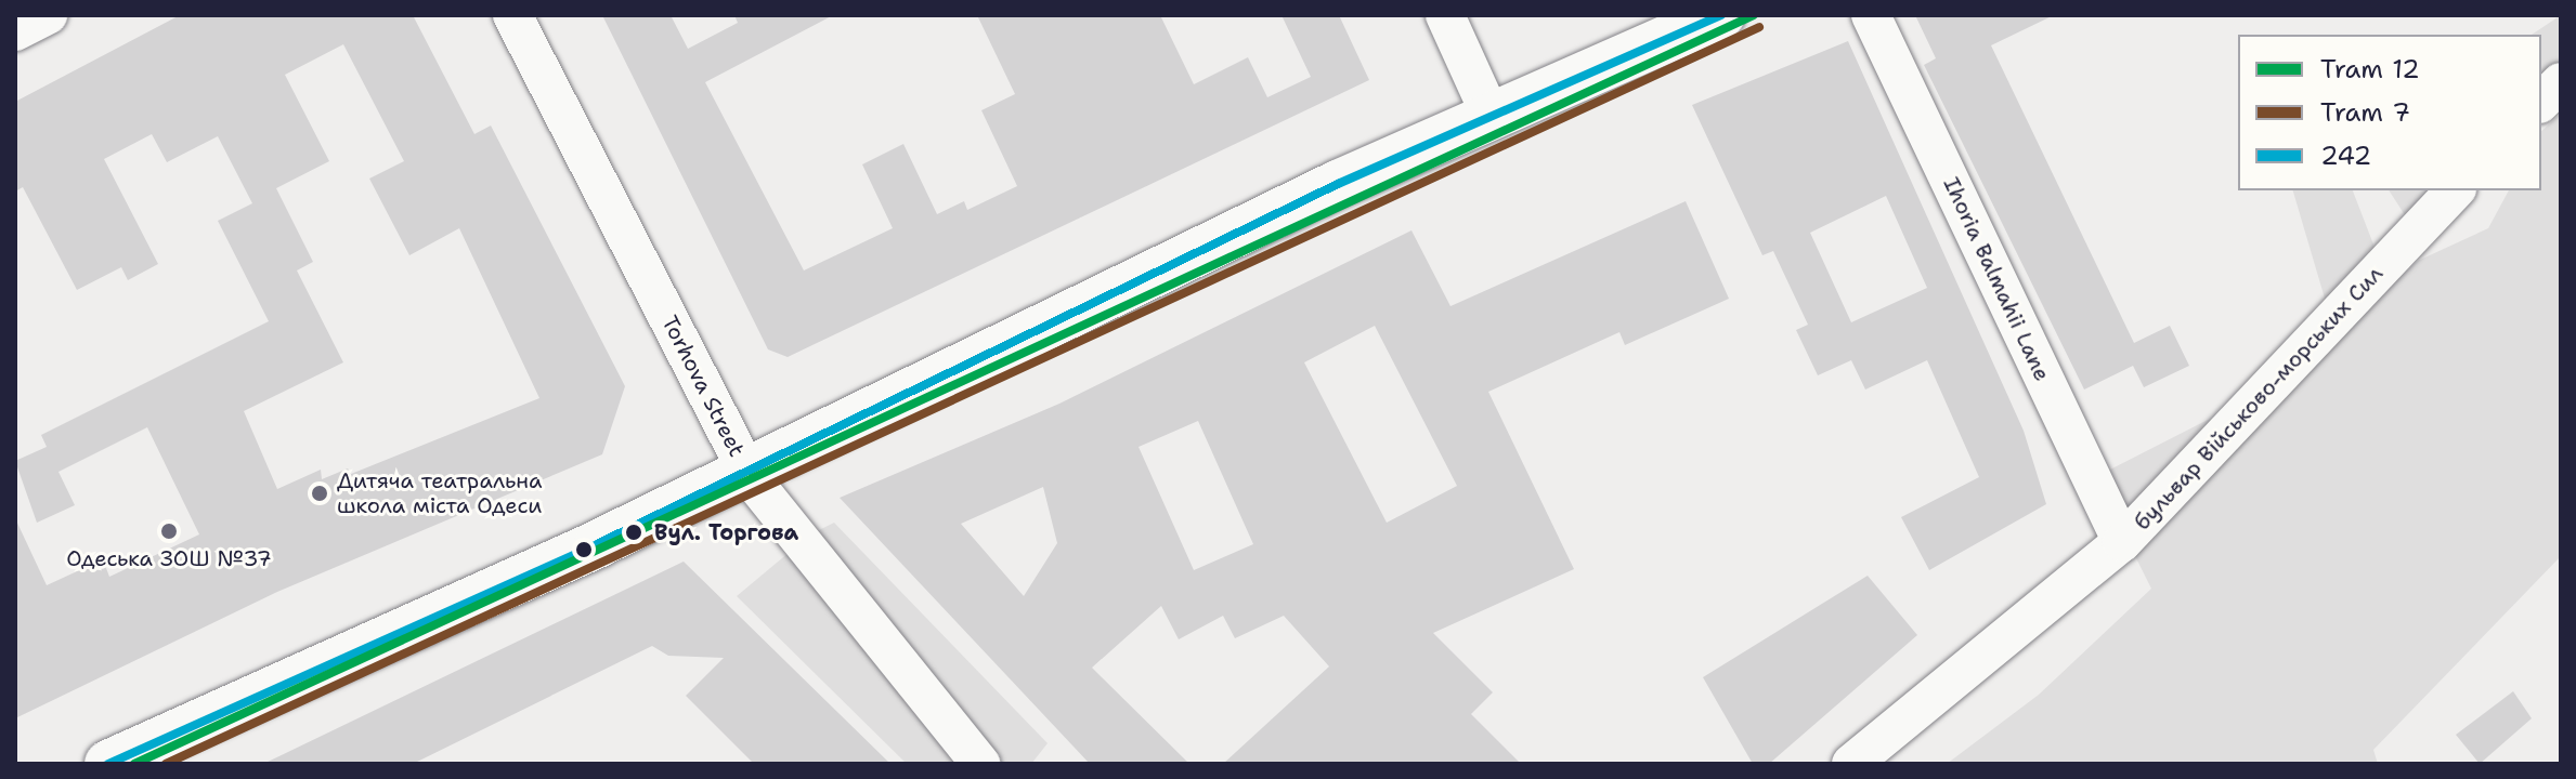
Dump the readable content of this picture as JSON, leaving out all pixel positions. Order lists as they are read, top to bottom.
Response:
{
  "streets": {
    "street": ["Ihoria Balmahii Lane", "Torhova Street", "бульвар Військово-морських Сил"]
  },
  "crossings": [
    ["Ihoria Balmahii Lane", "бульвар Військово-морських Сил"]
  ],
  "places": ["Дитяча театральна школа міста Одеси", "Одеська ЗОШ №37", "Вул. Торгова"],
  "lines": ["tram line 12", "transit line 242", "tram line 7"],
  "legend": ["Tram 12", "Tram 7", "242"]
}
